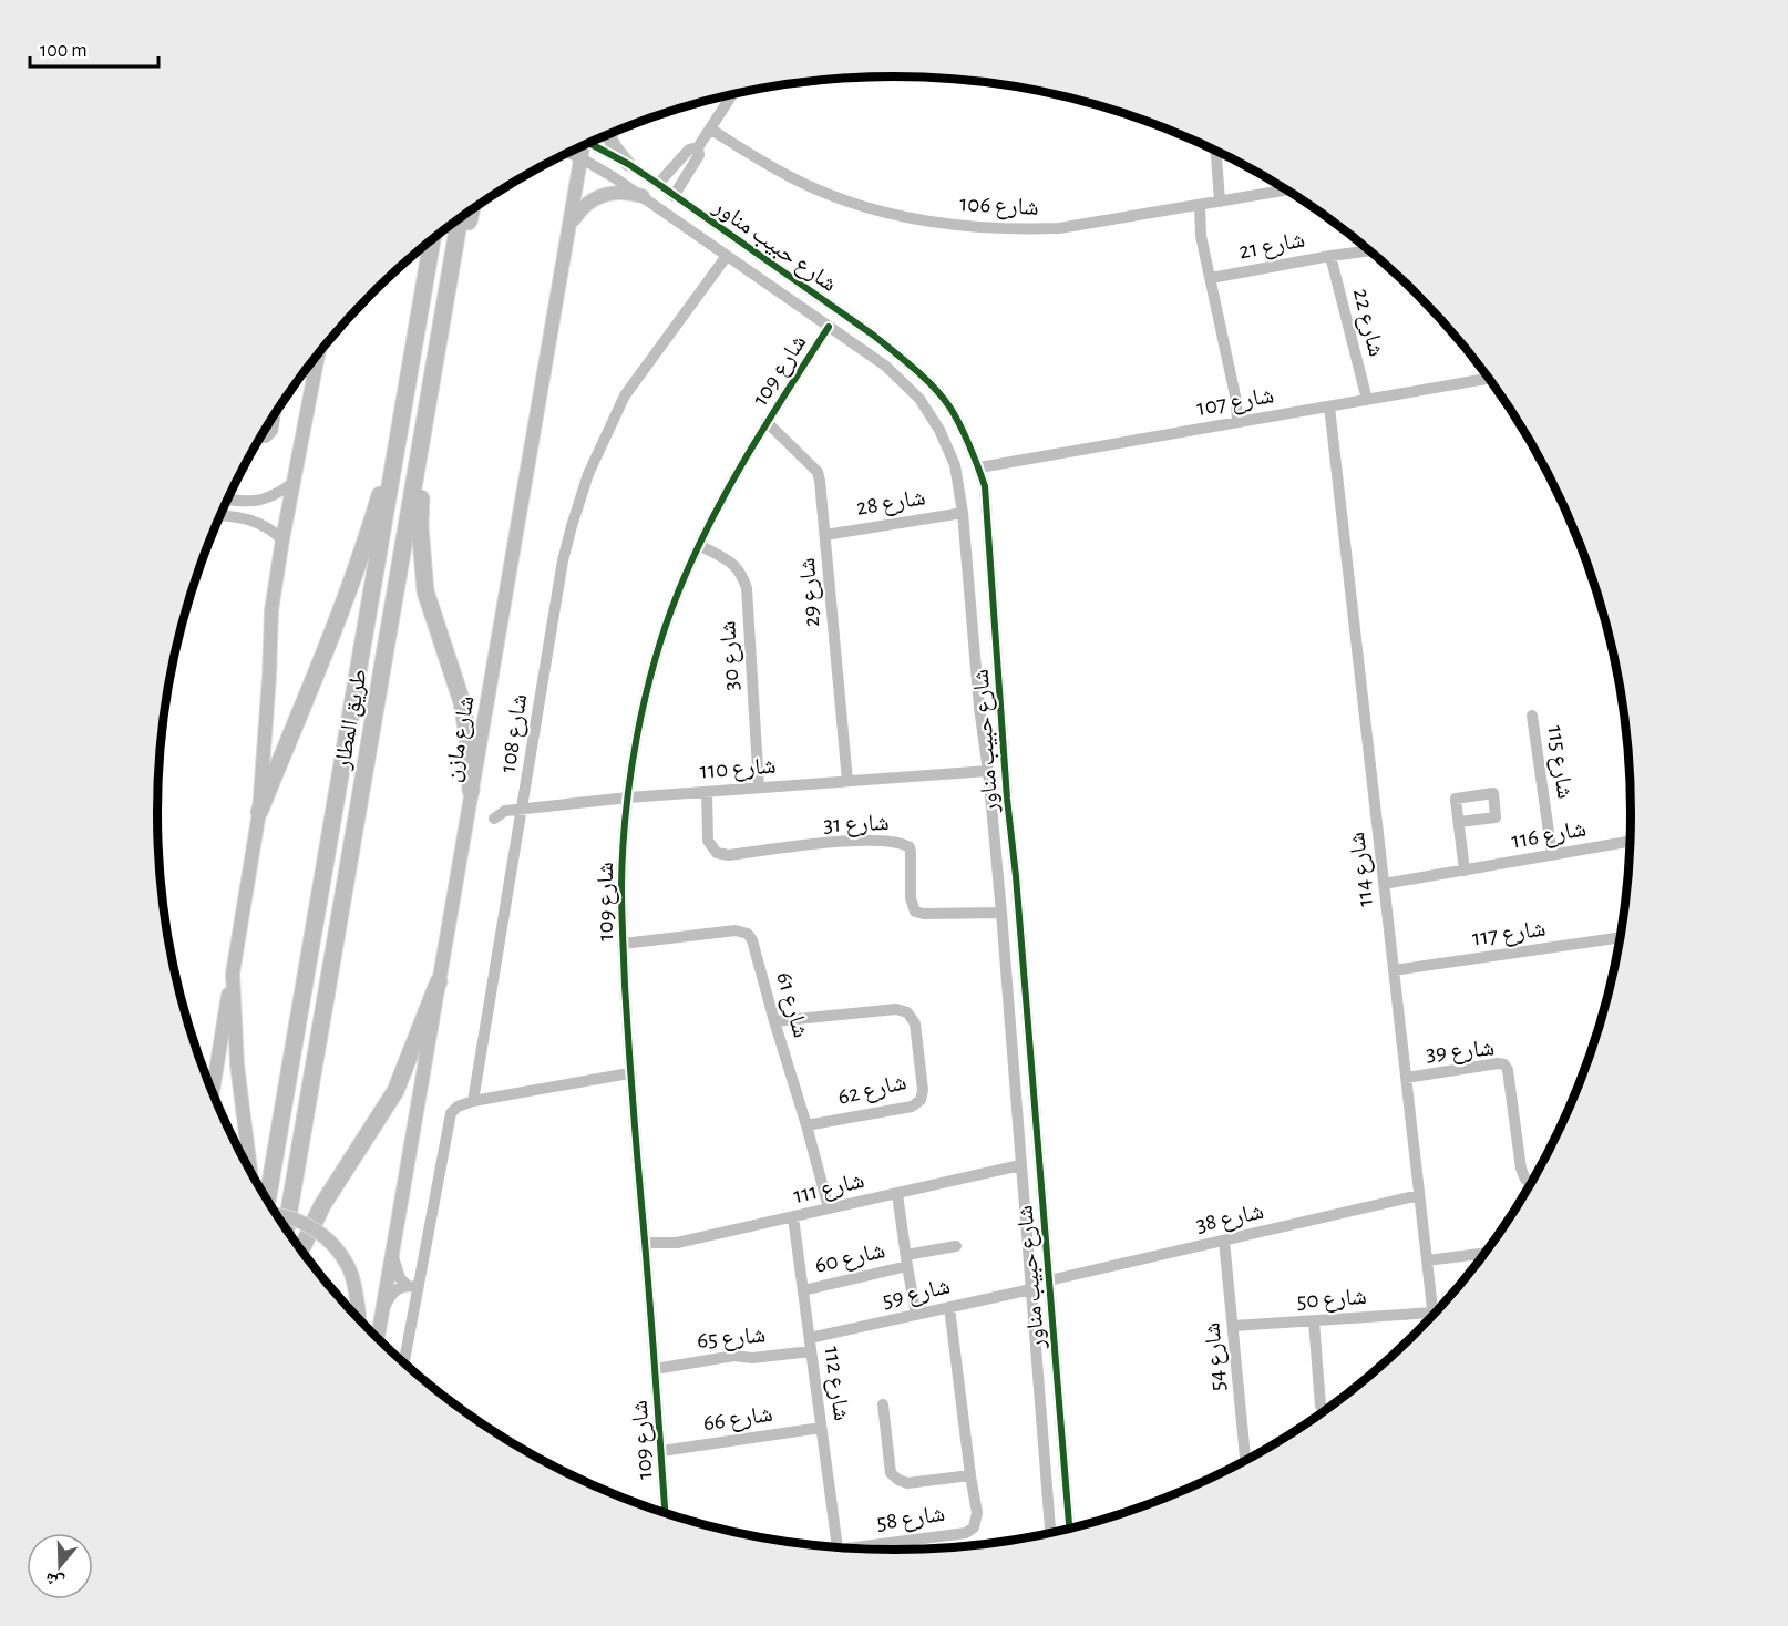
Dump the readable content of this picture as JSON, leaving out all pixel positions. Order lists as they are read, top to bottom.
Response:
{
  "streets": {
    "highway": ["طريق المطار"],
    "main road": ["شارع مازن"],
    "street": [
      "شارع 106",
      "شارع حبيب مناور",
      "شارع 21",
      "شارع 22",
      "شارع 109",
      "شارع 107",
      "شارع 28",
      "شارع 29",
      "شارع 30",
      "شارع 108",
      "شارع 115",
      "شارع 110",
      "شارع 31",
      "شارع 116",
      "شارع 114",
      "شارع 117",
      "شارع 61",
      "شارع 39",
      "شارع 62",
      "شارع 111",
      "شارع 38",
      "شارع 60",
      "شارع 59",
      "شارع 50",
      "شارع 65",
      "شارع 54",
      "شارع 112",
      "شارع 66",
      "شارع 58"
    ]
  },
  "crossings": [
    ["شارع 106", "شارع 21"],
    ["شارع حبيب مناور", "شارع 109"],
    ["شارع حبيب مناور", "شارع 107"],
    ["شارع حبيب مناور", "شارع 28"],
    ["شارع حبيب مناور", "شارع 108"],
    ["شارع حبيب مناور", "شارع مازن"],
    ["شارع حبيب مناور", "شارع 110"],
    ["شارع حبيب مناور", "شارع 31"],
    ["شارع حبيب مناور", "شارع 111"],
    ["شارع حبيب مناور", "شارع 38"],
    ["شارع حبيب مناور", "شارع 59"],
    ["شارع 21", "شارع 22"],
    ["شارع 21", "شارع 107"],
    ["شارع 22", "شارع 107"],
    ["شارع 109", "شارع 29"],
    ["شارع 109", "شارع 30"],
    ["شارع 109", "شارع 110"],
    ["شارع 109", "شارع 61"],
    ["شارع 109", "شارع 111"],
    ["شارع 109", "شارع 65"],
    ["شارع 109", "شارع 66"],
    ["شارع 107", "شارع 114"],
    ["شارع 28", "شارع 29"],
    ["شارع 29", "شارع 110"],
    ["شارع 30", "شارع 110"],
    ["شارع 108", "شارع 110"],
    ["شارع 115", "شارع 116"],
    ["شارع 110", "شارع 31"],
    ["شارع 116", "شارع 114"],
    ["شارع 114", "شارع 117"],
    ["شارع 114", "شارع 39"],
    ["شارع 114", "شارع 38"],
    ["شارع 114", "شارع 50"],
    ["شارع 61", "شارع 62"],
    ["شارع 61", "شارع 111"],
    ["شارع 111", "شارع 60"],
    ["شارع 111", "شارع 112"],
    ["شارع 38", "شارع 54"],
    ["شارع 60", "شارع 59"],
    ["شارع 60", "شارع 112"],
    ["شارع 59", "شارع 112"],
    ["شارع 59", "شارع 58"],
    ["شارع 50", "شارع 54"],
    ["شارع 65", "شارع 112"],
    ["شارع 112", "شارع 66"]
  ],
  "scale_bar": "100 m",
  "north": "bottom"
}
